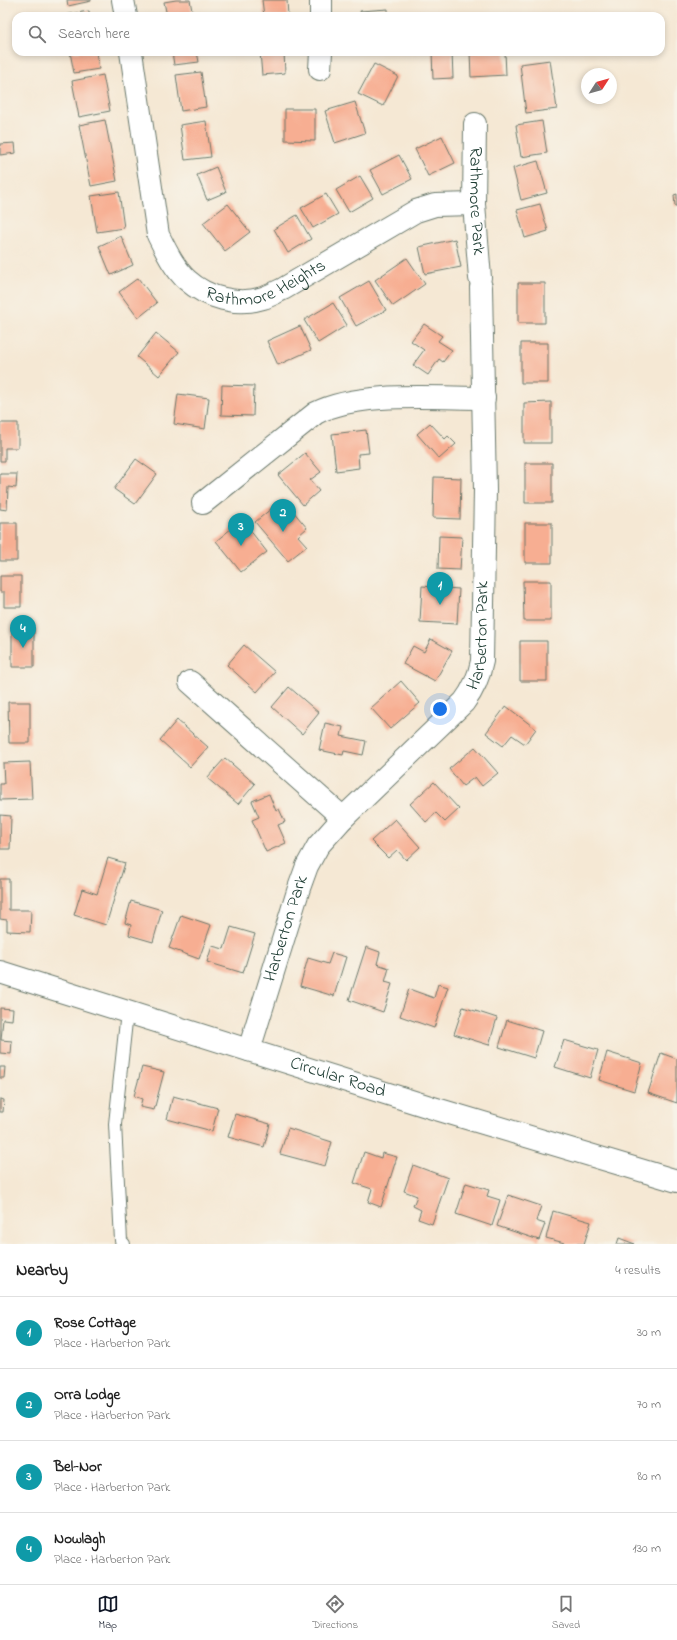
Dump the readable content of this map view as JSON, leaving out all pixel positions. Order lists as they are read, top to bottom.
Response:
{
  "streets": {
    "street": [
      "Rathmore Park",
      "Rathmore Heights",
      "Harberton Park",
      "Circular Road"
    ]
  },
  "crossings": [
    ["Rathmore Park", "Rathmore Heights"],
    ["Rathmore Park", "Harberton Park"],
    ["Harberton Park", "Circular Road"]
  ],
  "north": "top right",
  "page": {
    "search": "Search here",
    "pins": [
      "2",
      "3",
      "1",
      "4"
    ],
    "heading": ["Nearby", "4 results"],
    "list": [
      {
        "mark": "1",
        "name": "Rose Cottage",
        "note": "Place · Harberton Park",
        "value": "30 m"
      },
      {
        "mark": "2",
        "name": "Orra Lodge",
        "note": "Place · Harberton Park",
        "value": "70 m"
      },
      {
        "mark": "3",
        "name": "Bel-Nor",
        "note": "Place · Harberton Park",
        "value": "80 m"
      },
      {
        "mark": "4",
        "name": "Nowlagh",
        "note": "Place · Harberton Park",
        "value": "130 m"
      }
    ],
    "nav": ["Map", "Directions", "Saved"]
  }
}
